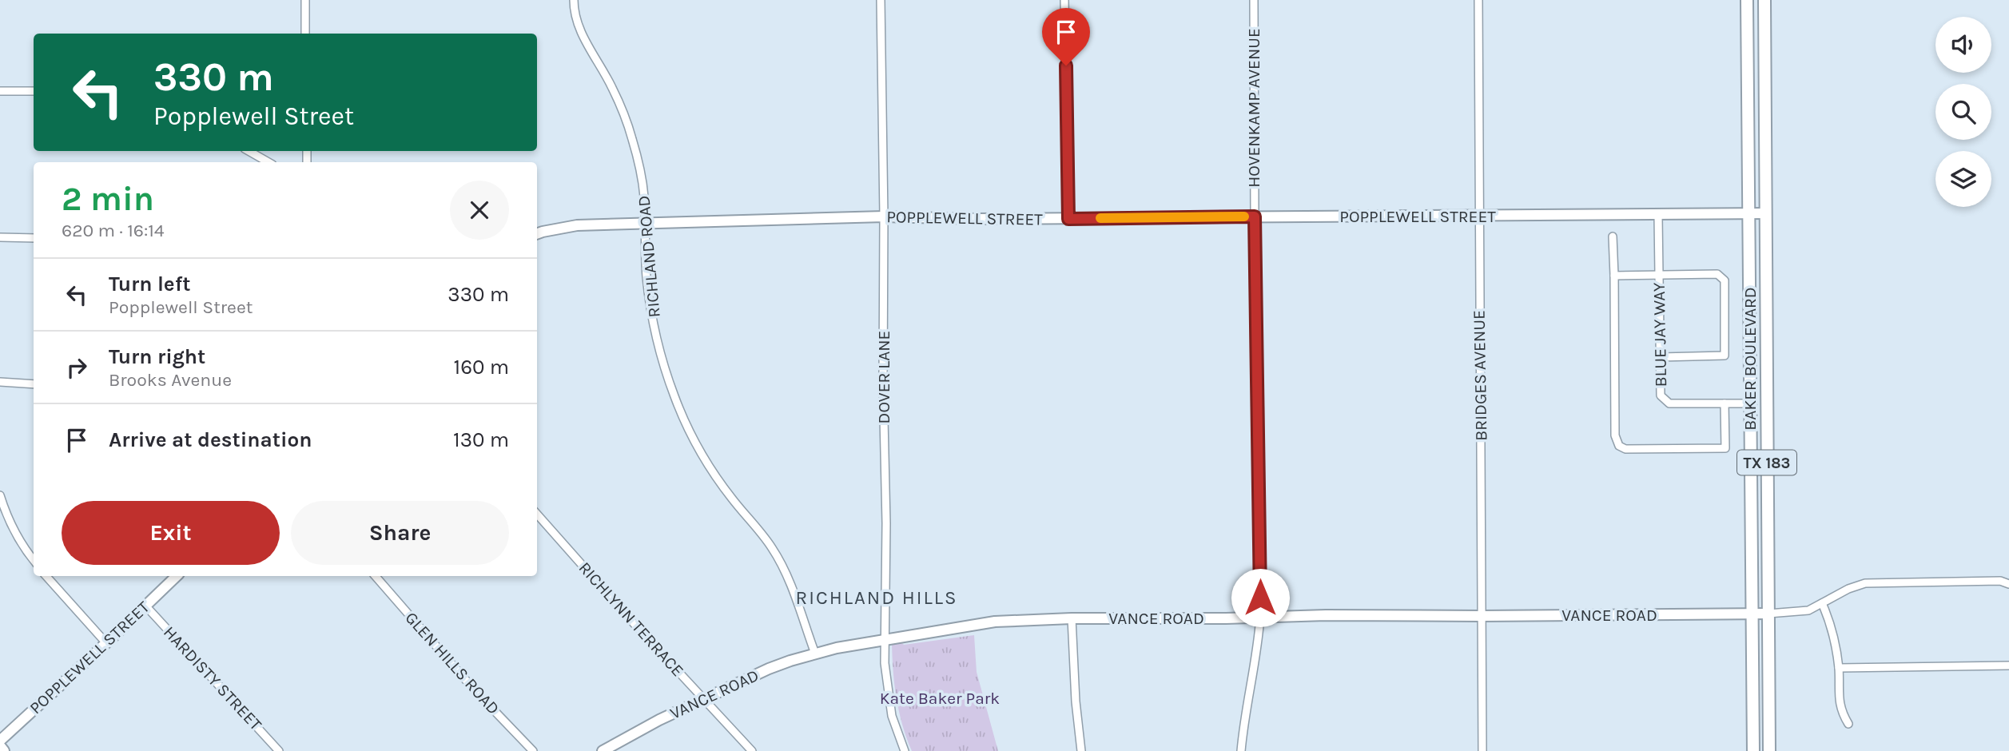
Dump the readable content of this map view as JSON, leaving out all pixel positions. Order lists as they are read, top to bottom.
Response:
{
  "streets": {
    "main road": ["BAKER BOULEVARD", "TX 183"],
    "street": [
      "HOVENKAMP AVENUE",
      "POPPLEWELL STREET",
      "RICHLAND ROAD",
      "BLUE JAY WAY",
      "BRIDGES AVENUE",
      "DOVER LANE",
      "VANCE ROAD",
      "RICHLYNN TERRACE",
      "GLEN HILLS ROAD",
      "HARDISTY STREET"
    ]
  },
  "crossings": [
    ["HOVENKAMP AVENUE", "POPPLEWELL STREET"],
    ["HOVENKAMP AVENUE", "VANCE ROAD"],
    ["POPPLEWELL STREET", "RICHLAND ROAD"],
    ["POPPLEWELL STREET", "BLUE JAY WAY"],
    ["POPPLEWELL STREET", "BAKER BOULEVARD"],
    ["POPPLEWELL STREET", "BRIDGES AVENUE"],
    ["POPPLEWELL STREET", "DOVER LANE"],
    ["POPPLEWELL STREET", "HARDISTY STREET"],
    ["RICHLAND ROAD", "VANCE ROAD"],
    ["BLUE JAY WAY", "BAKER BOULEVARD"],
    ["BAKER BOULEVARD", "VANCE ROAD"],
    ["BRIDGES AVENUE", "VANCE ROAD"],
    ["DOVER LANE", "VANCE ROAD"],
    ["VANCE ROAD", "RICHLYNN TERRACE"]
  ],
  "districts": ["RICHLAND HILLS"],
  "parks": ["Kate Baker Park"],
  "page": {
    "turn": ["330 m", "Popplewell Street"],
    "heading": ["2 min", "620 m · 16:14"],
    "list": [
      {
        "name": "Turn left",
        "note": "Popplewell Street",
        "value": "330 m"
      },
      {
        "name": "Turn right",
        "note": "Brooks Avenue",
        "value": "160 m"
      },
      {
        "name": "Arrive at destination",
        "value": "130 m"
      }
    ],
    "buttons": ["Exit", "Share"]
  }
}
